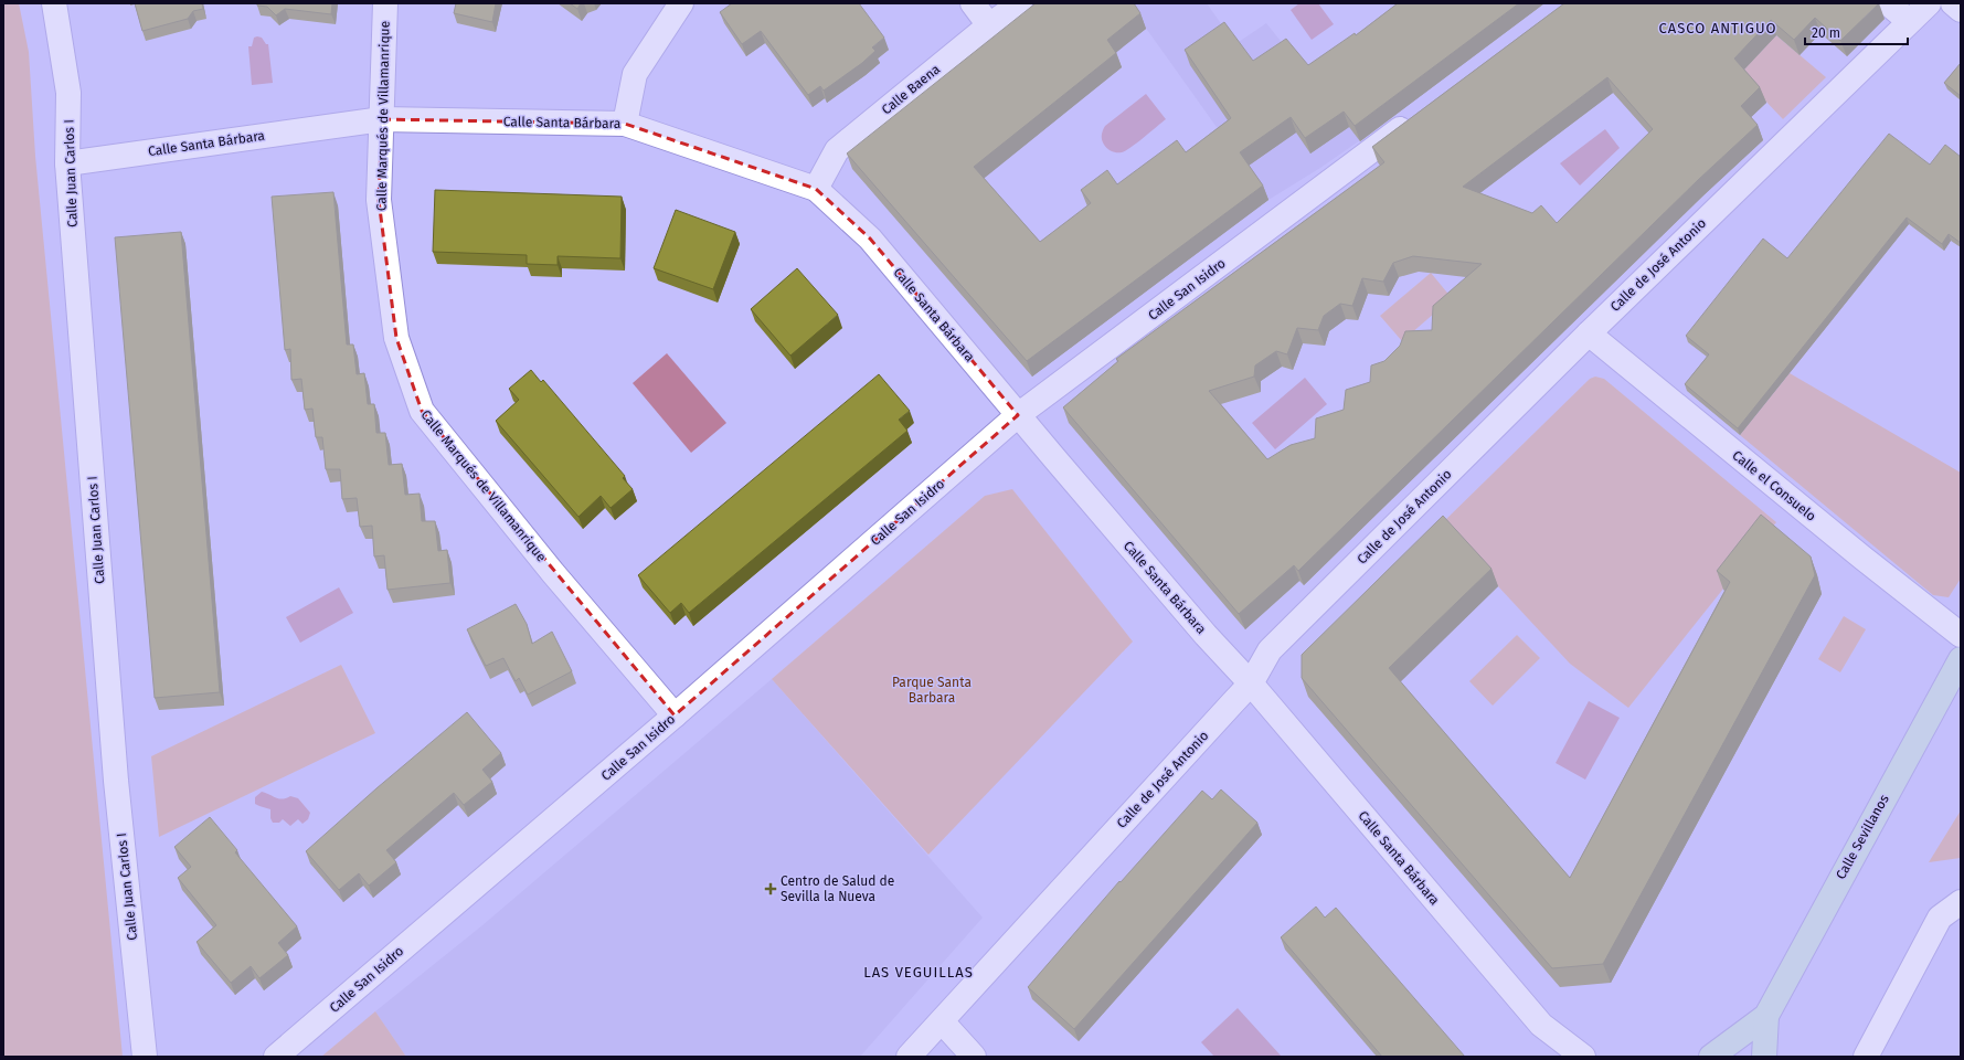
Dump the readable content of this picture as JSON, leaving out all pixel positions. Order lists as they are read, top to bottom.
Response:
{
  "streets": {
    "main road": ["Calle Sevillanos"],
    "street": [
      "Calle Baena",
      "Calle Marqués de Villamanrique",
      "Calle Santa Bárbara",
      "Calle Juan Carlos I",
      "Calle de José Antonio",
      "Calle San Isidro",
      "Calle el Consuelo"
    ]
  },
  "crossings": [
    ["Calle Baena", "Calle Santa Bárbara"],
    ["Calle Marqués de Villamanrique", "Calle Santa Bárbara"],
    ["Calle Marqués de Villamanrique", "Calle San Isidro"],
    ["Calle Santa Bárbara", "Calle Juan Carlos I"],
    ["Calle Santa Bárbara", "Calle de José Antonio"],
    ["Calle Santa Bárbara", "Calle San Isidro"],
    ["Calle de José Antonio", "Calle el Consuelo"]
  ],
  "districts": ["CASCO ANTIGUO", "LAS VEGUILLAS"],
  "parks": ["Parque Santa Barbara"],
  "places": {
    "health": ["Centro de Salud de Sevilla la Nueva"]
  },
  "scale_bar": "20 m"
}
